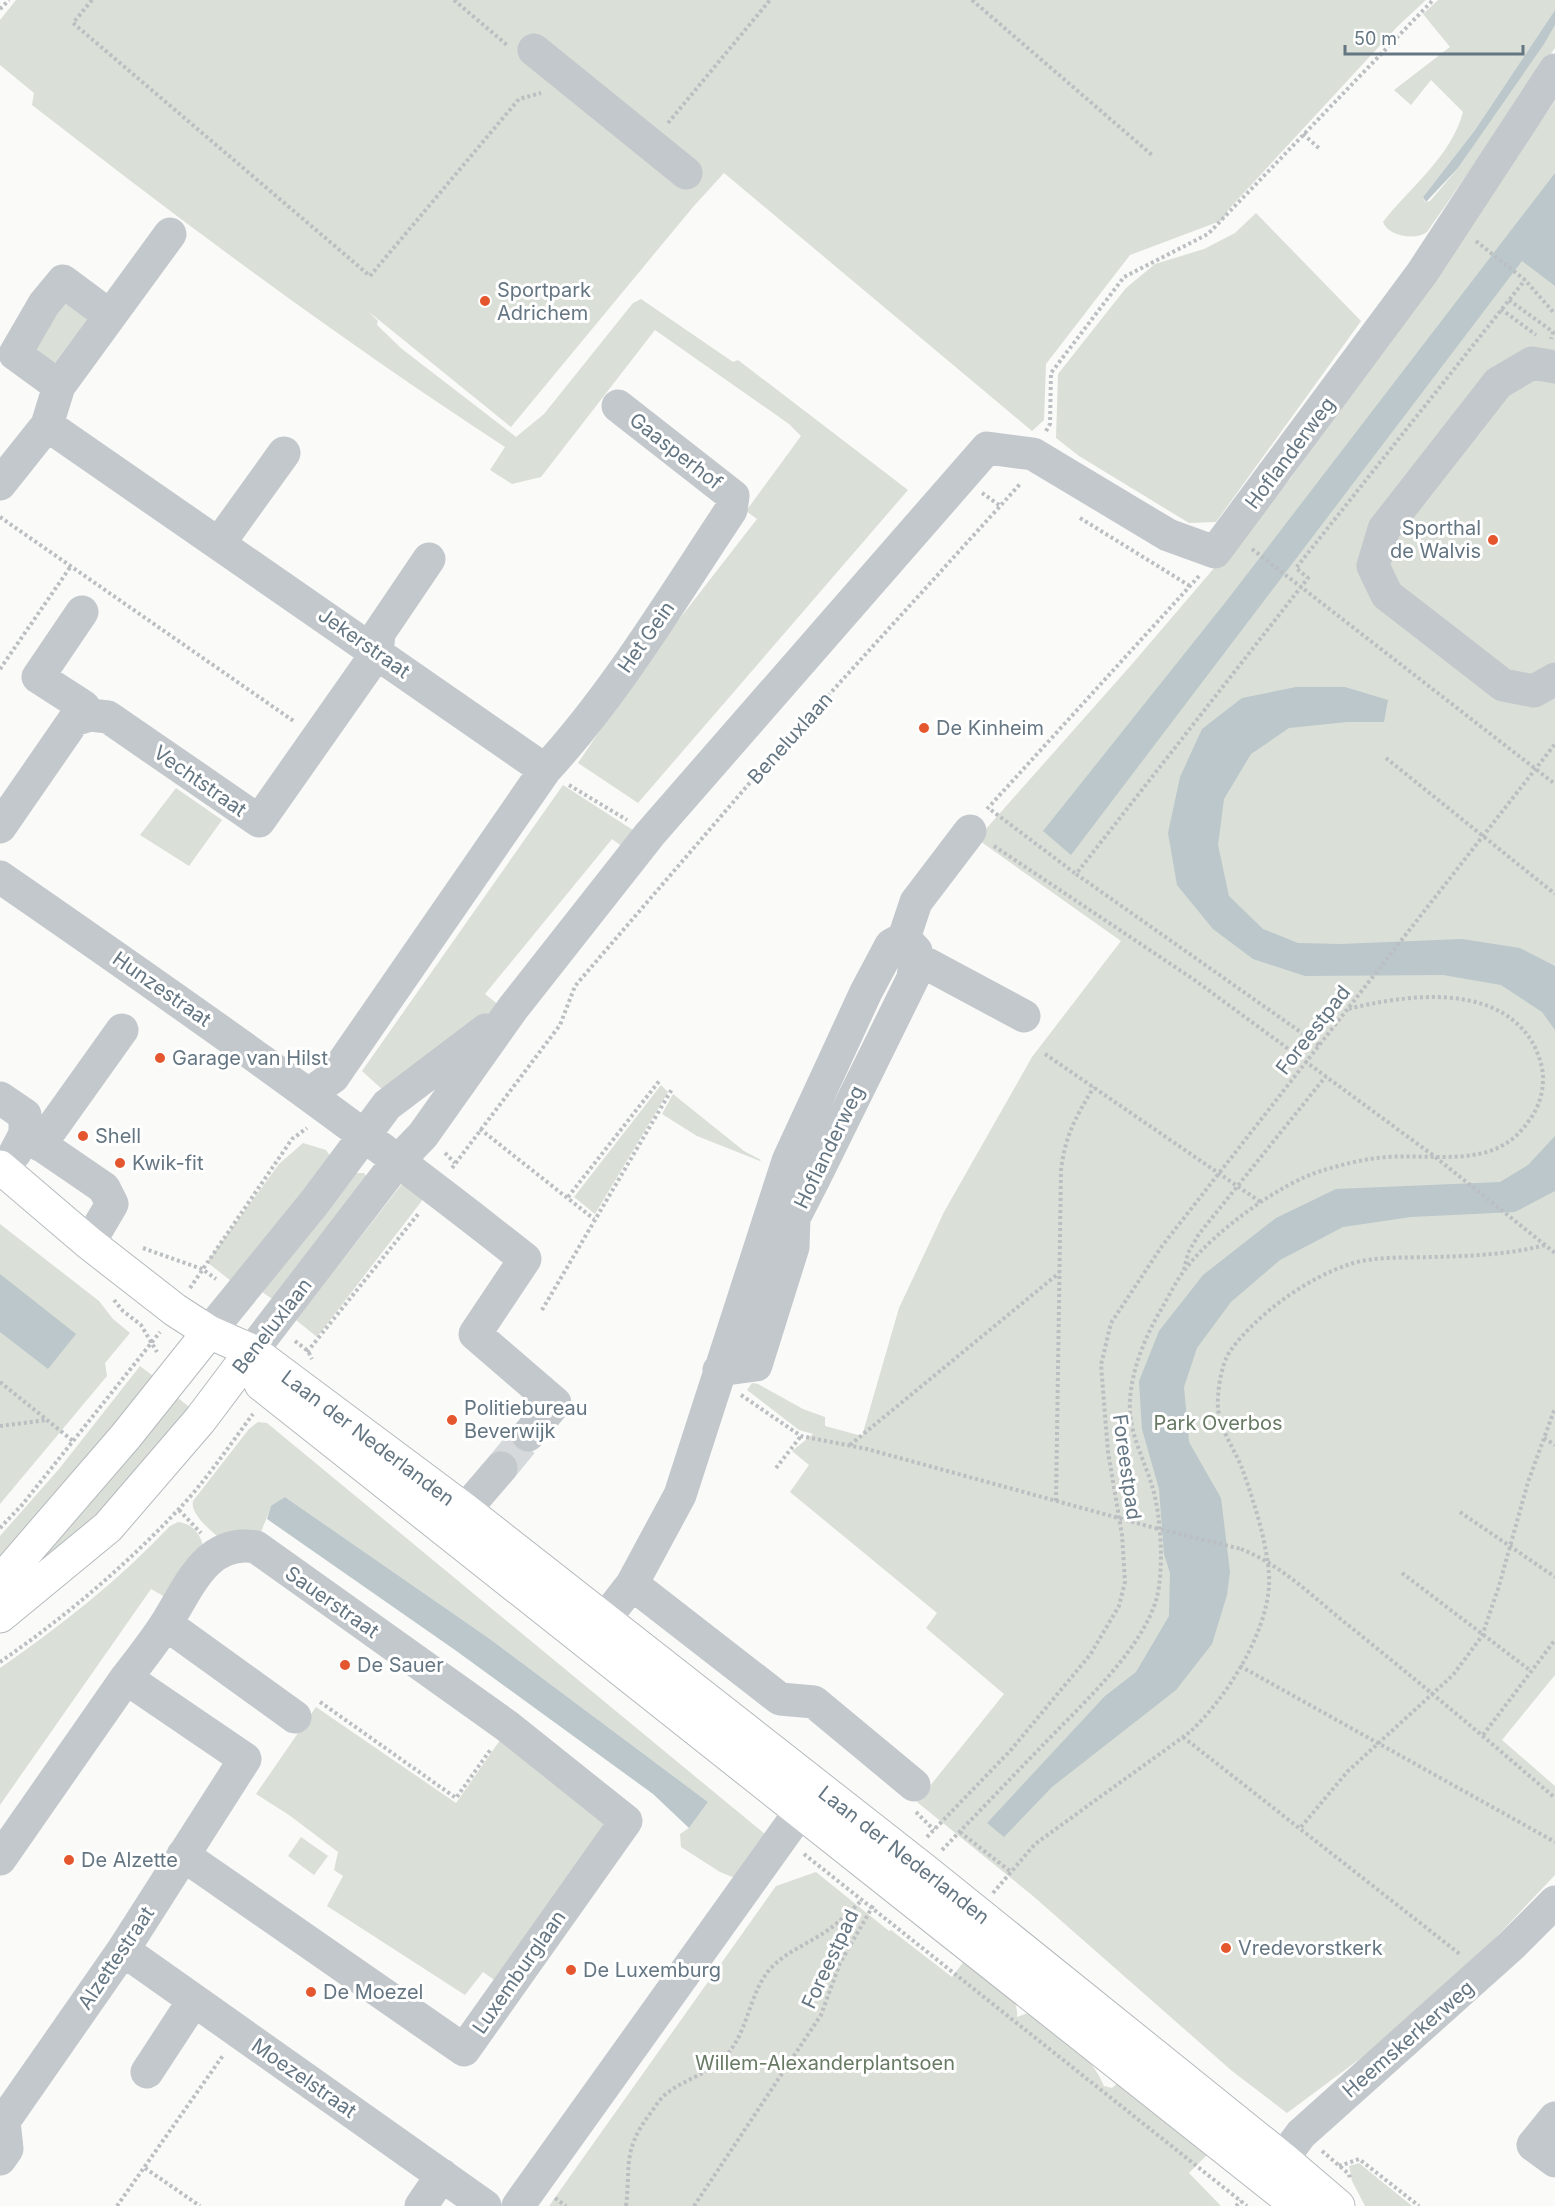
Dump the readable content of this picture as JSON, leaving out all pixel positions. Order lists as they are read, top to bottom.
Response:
{
  "streets": {
    "main road": ["Beneluxlaan", "Laan der Nederlanden"],
    "street": [
      "Gaasperhof",
      "Hoflanderweg",
      "Het Gein",
      "Jekerstraat",
      "Vechtstraat",
      "Hunzestraat",
      "Sauerstraat",
      "Alzettestraat",
      "Luxemburglaan",
      "Heemskerkerweg",
      "Moezelstraat"
    ],
    "path": ["Foreestpad"]
  },
  "crossings": [
    ["Gaasperhof", "Het Gein"],
    ["Hoflanderweg", "Laan der Nederlanden"],
    ["Het Gein", "Jekerstraat"],
    ["Jekerstraat", "Vechtstraat"],
    ["Beneluxlaan", "Hunzestraat"],
    ["Beneluxlaan", "Laan der Nederlanden"],
    ["Foreestpad", "Laan der Nederlanden"],
    ["Laan der Nederlanden", "Heemskerkerweg"],
    ["Sauerstraat", "Alzettestraat"],
    ["Sauerstraat", "Luxemburglaan"],
    ["Alzettestraat", "Luxemburglaan"],
    ["Alzettestraat", "Moezelstraat"]
  ],
  "parks": ["Park Overbos", "Willem-Alexanderplantsoen"],
  "places": [
    "Sportpark Adrichem",
    "Sporthal de Walvis",
    "De Kinheim",
    "Garage van Hilst",
    "Shell",
    "Kwik-fit",
    "Politiebureau Beverwijk",
    "De Sauer",
    "De Alzette",
    "Vredevorstkerk",
    "De Luxemburg",
    "De Moezel"
  ],
  "scale_bar": "50 m"
}
